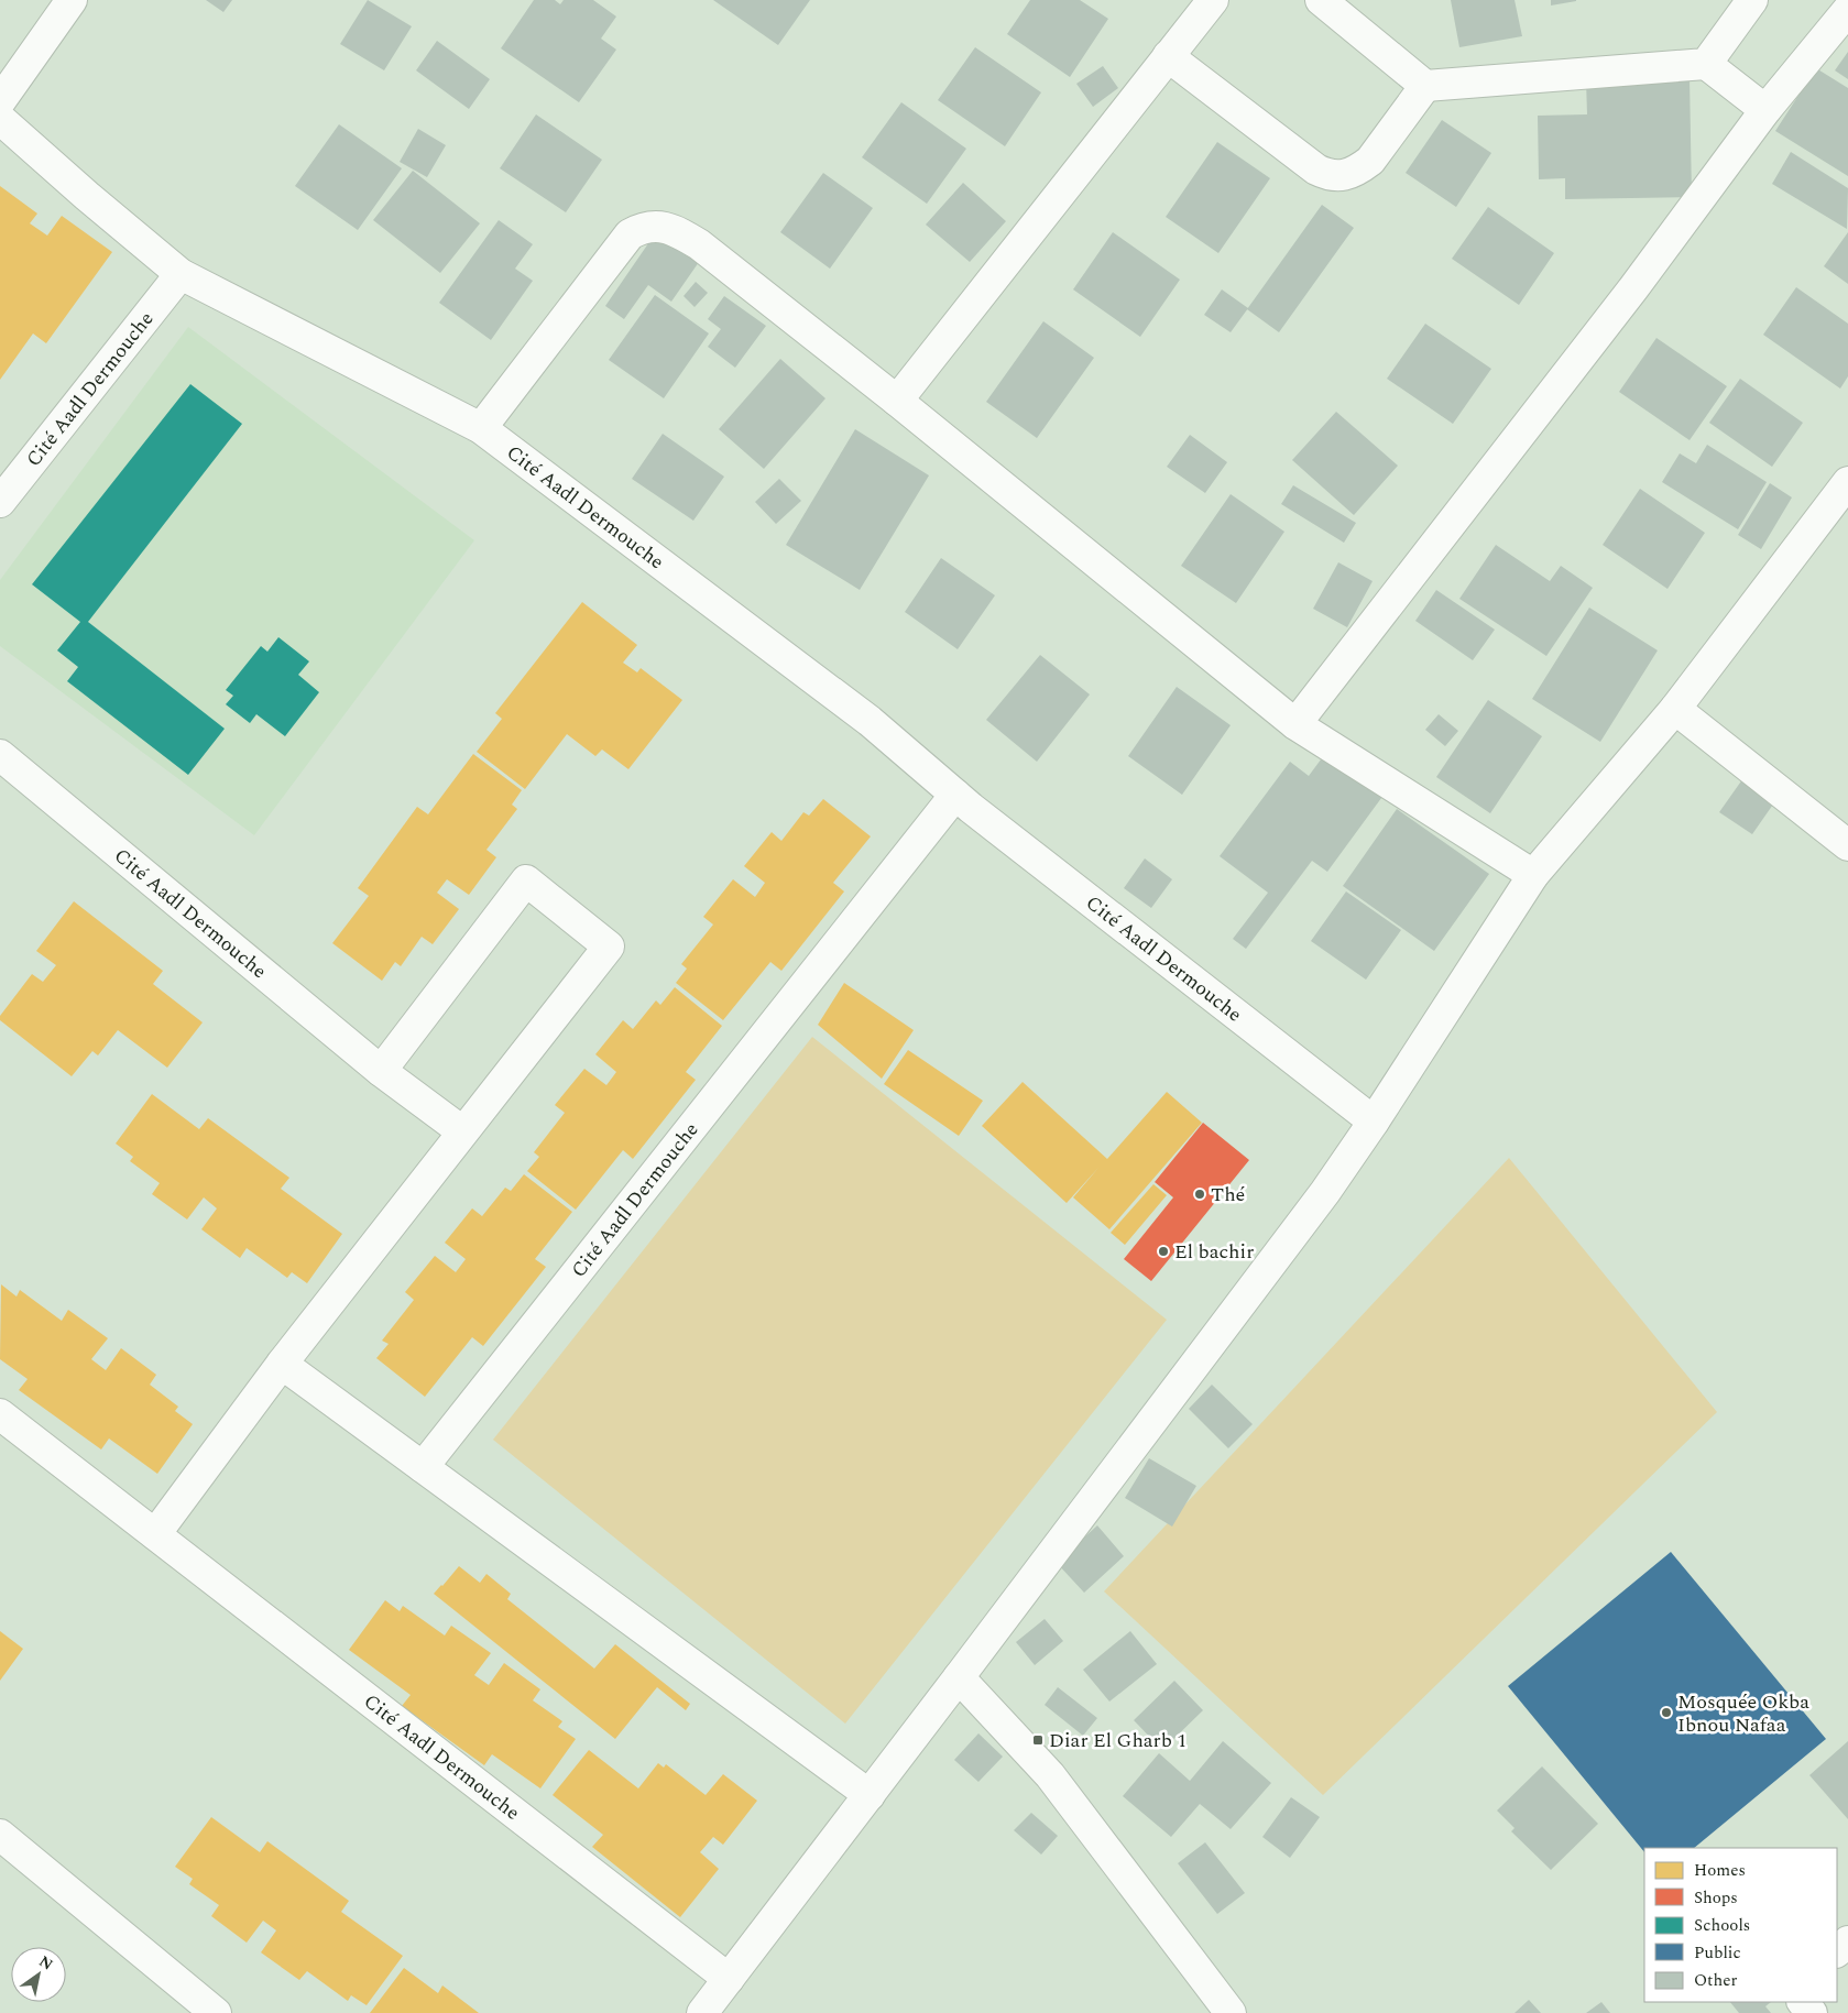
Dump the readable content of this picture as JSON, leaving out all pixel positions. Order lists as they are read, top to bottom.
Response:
{
  "streets": {
    "street": ["Cité Aadl Dermouche"]
  },
  "places": {
    "other": ["Thé", "El bachir", "Mosquée Okba Ibnou Nafaa"],
    "transit": ["Diar El Gharb 1"]
  },
  "legend": [
    "Homes",
    "Shops",
    "Schools",
    "Public",
    "Other"
  ],
  "north": "top right"
}
